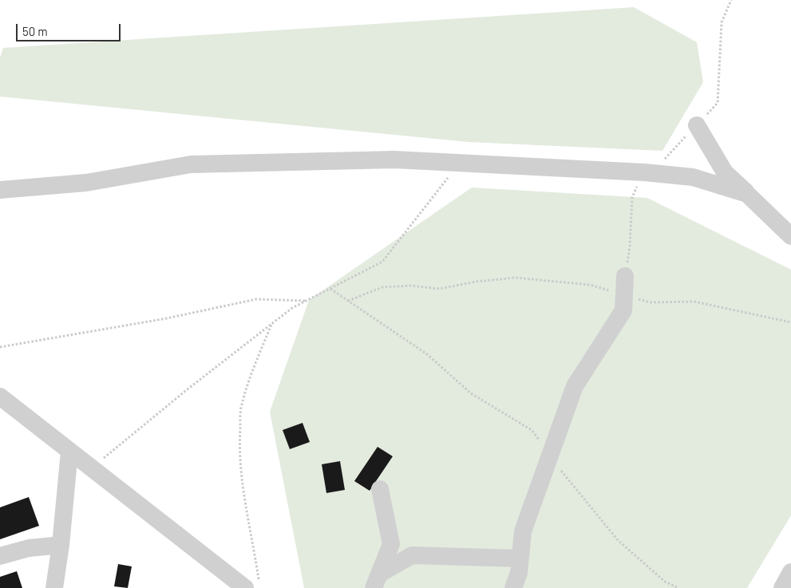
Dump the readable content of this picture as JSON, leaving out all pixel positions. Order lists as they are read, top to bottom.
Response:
{
  "scale_bar": "50 m"
}
